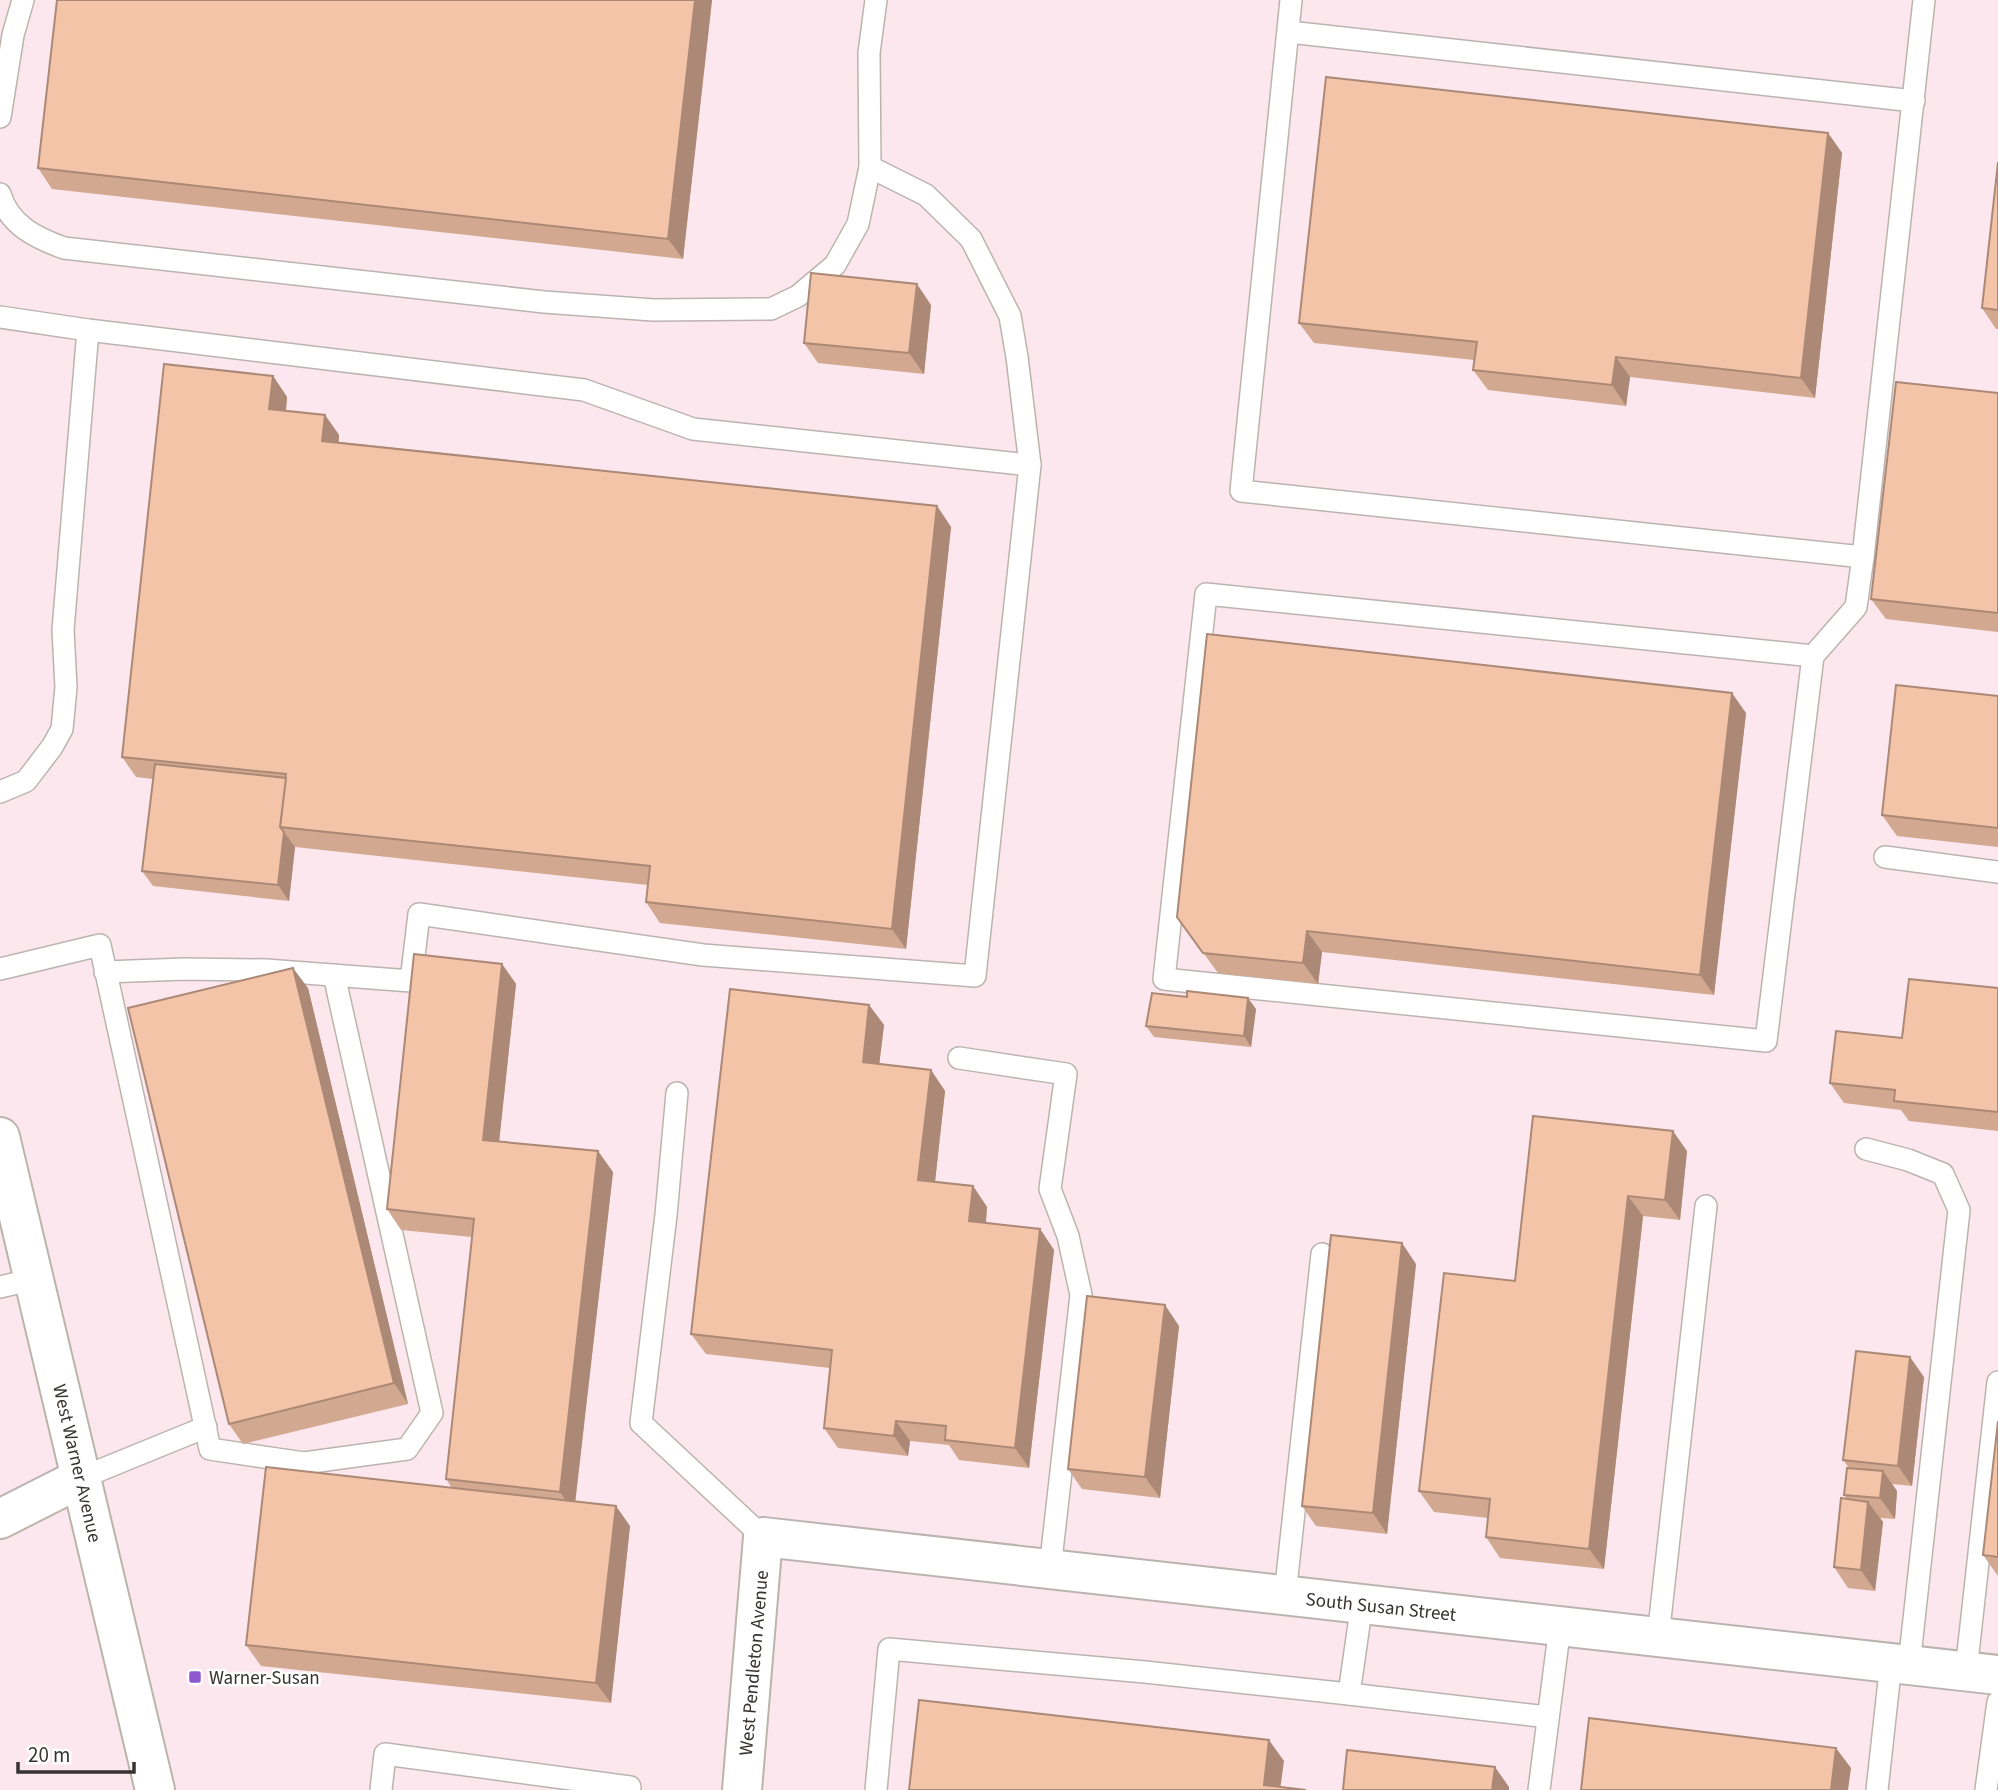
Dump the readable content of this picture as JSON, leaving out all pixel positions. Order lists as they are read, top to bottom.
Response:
{
  "streets": {
    "street": ["West Warner Avenue", "South Susan Street", "West Pendleton Avenue"]
  },
  "crossings": [
    ["South Susan Street", "West Pendleton Avenue"]
  ],
  "places": {
    "transit": ["Warner-Susan"]
  },
  "scale_bar": "20 m"
}
